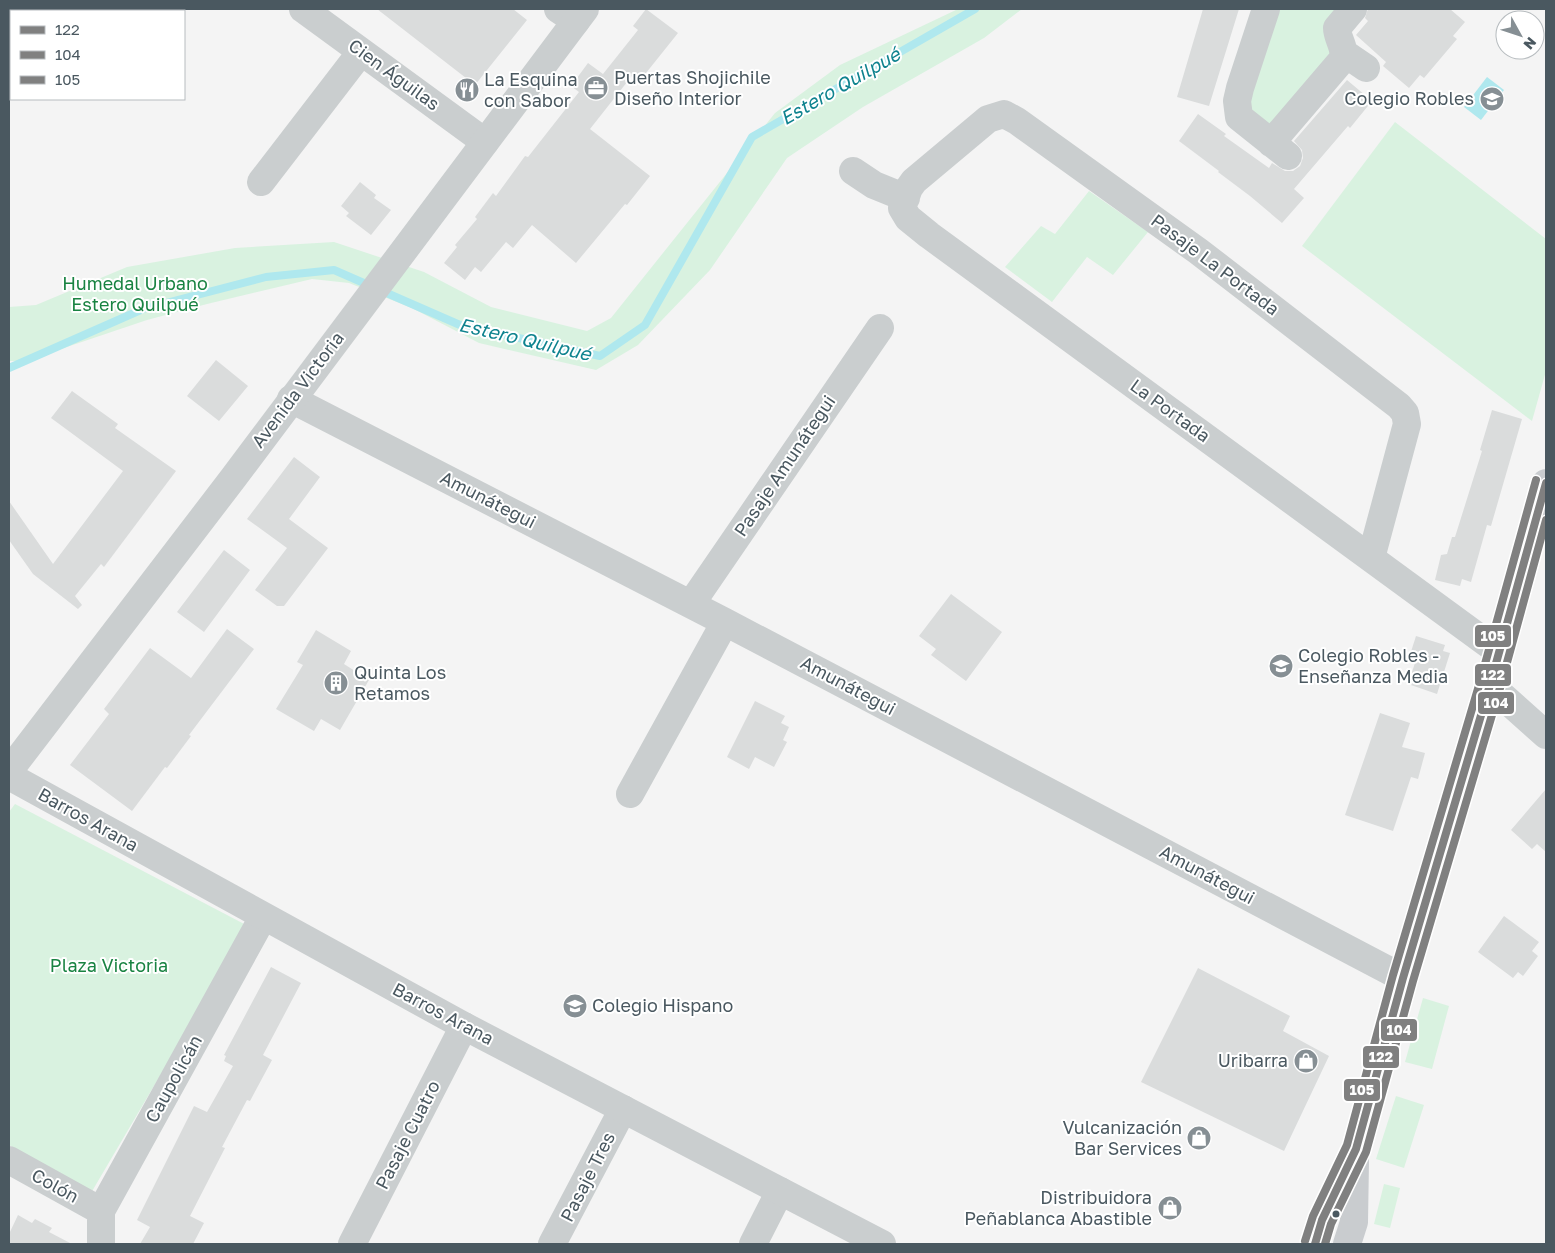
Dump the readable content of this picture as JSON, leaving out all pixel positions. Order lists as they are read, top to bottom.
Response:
{
  "streets": {
    "street": [
      "Cien Águilas",
      "Pasaje La Portada",
      "Avenida Victoria",
      "La Portada",
      "Pasaje Amunátegui",
      "Amunátegui",
      "Barros Arana",
      "Caupolicán",
      "Pasaje Cuatro",
      "Pasaje Tres",
      "Colón"
    ]
  },
  "crossings": [
    ["Cien Águilas", "Avenida Victoria"],
    ["Pasaje La Portada", "La Portada"],
    ["Avenida Victoria", "Amunátegui"],
    ["Pasaje Amunátegui", "Amunátegui"],
    ["Barros Arana", "Caupolicán"],
    ["Barros Arana", "Pasaje Cuatro"],
    ["Barros Arana", "Pasaje Tres"],
    ["Caupolicán", "Colón"]
  ],
  "water": ["Estero Quilpué"],
  "parks": ["Humedal Urbano Estero Quilpué", "Plaza Victoria"],
  "places": {
    "office": ["Puertas Shojichile Diseño Interior"],
    "restaurant": ["La Esquina con Sabor"],
    "school or university": ["Colegio Robles", "Colegio Robles - Enseñanza Media", "Colegio Hispano"],
    "building": ["Quinta Los Retamos"],
    "shop": ["Uribarra", "Vulcanización Bar Services", "Distribuidora Peñablanca Abastible"]
  },
  "lines": ["transit line 105", "transit line 122", "transit line 104"],
  "legend": ["122", "104", "105"],
  "north": "bottom right"
}
